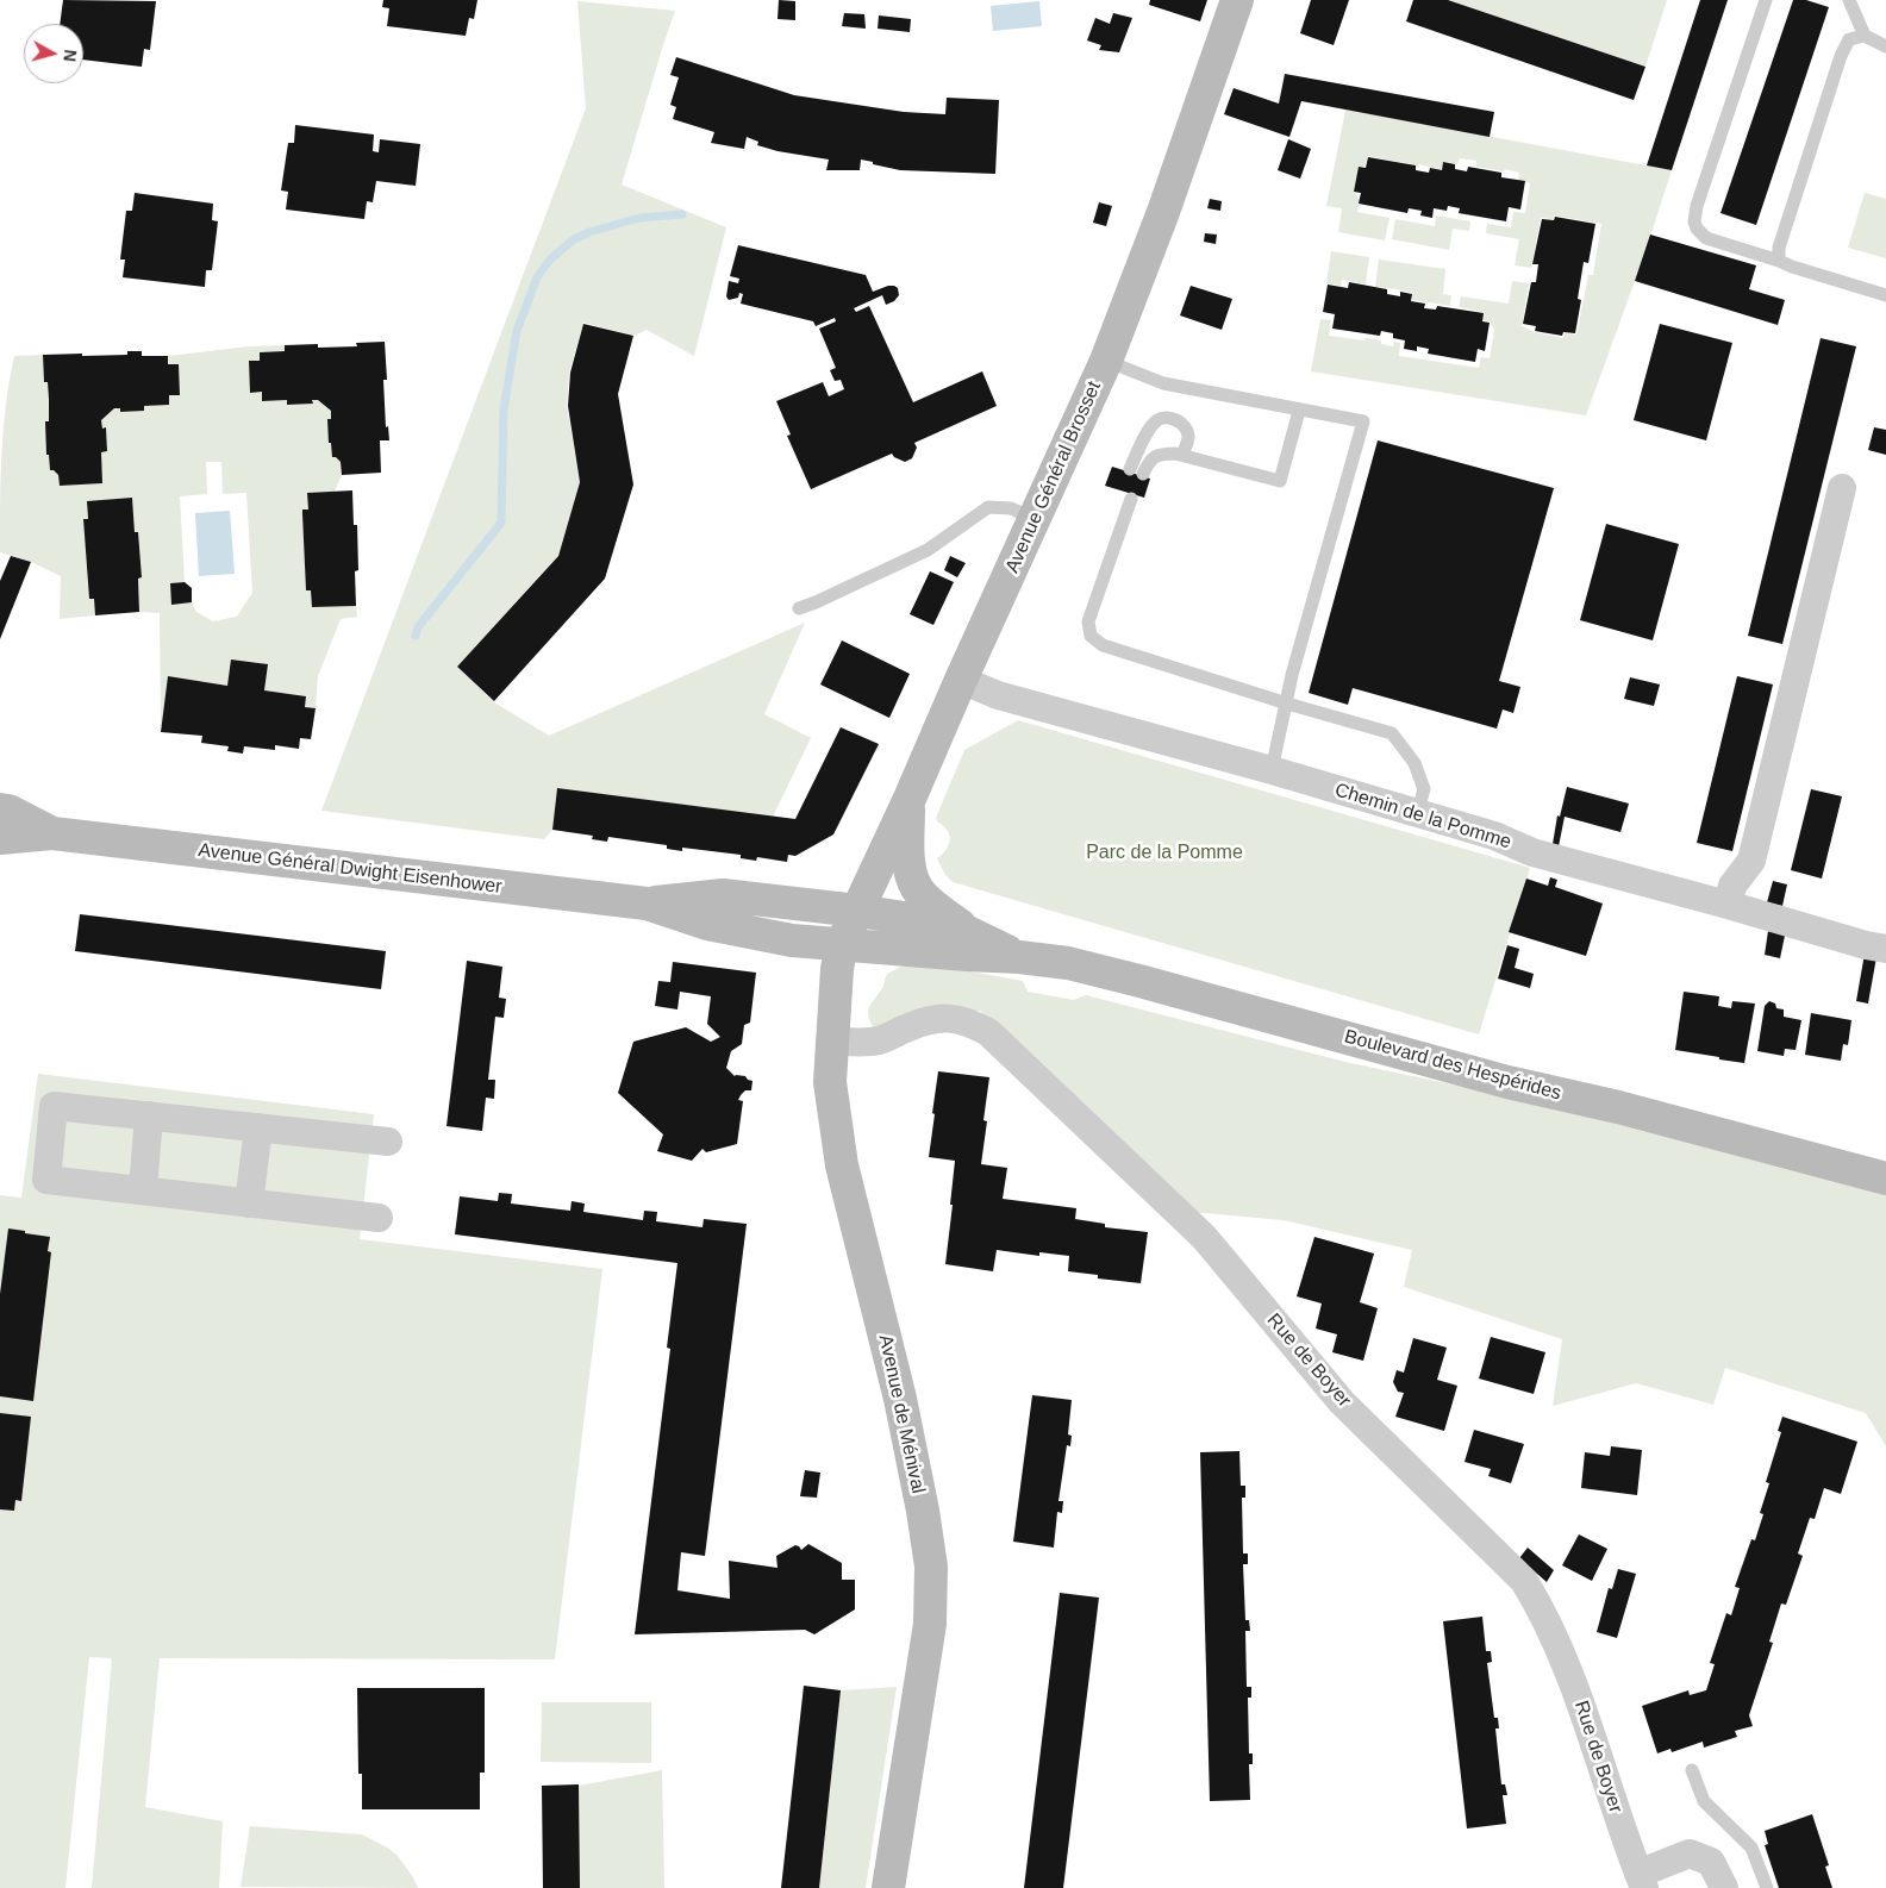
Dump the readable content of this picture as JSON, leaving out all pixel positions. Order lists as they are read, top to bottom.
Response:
{
  "streets": {
    "main road": [
      "Avenue Général Brosset",
      "Avenue Général Dwight Eisenhower",
      "Boulevard des Hespérides",
      "Avenue de Ménival"
    ],
    "street": ["Chemin de la Pomme", "Rue de Boyer"]
  },
  "crossings": [
    ["Avenue Général Brosset", "Chemin de la Pomme"],
    ["Avenue Général Brosset", "Avenue Général Dwight Eisenhower"],
    ["Avenue Général Brosset", "Boulevard des Hespérides"],
    ["Avenue Général Brosset", "Avenue de Ménival"],
    ["Avenue Général Dwight Eisenhower", "Boulevard des Hespérides"],
    ["Avenue Général Dwight Eisenhower", "Avenue de Ménival"],
    ["Boulevard des Hespérides", "Avenue de Ménival"],
    ["Rue de Boyer", "Avenue de Ménival"]
  ],
  "parks": ["Parc de la Pomme"],
  "north": "right"
}
